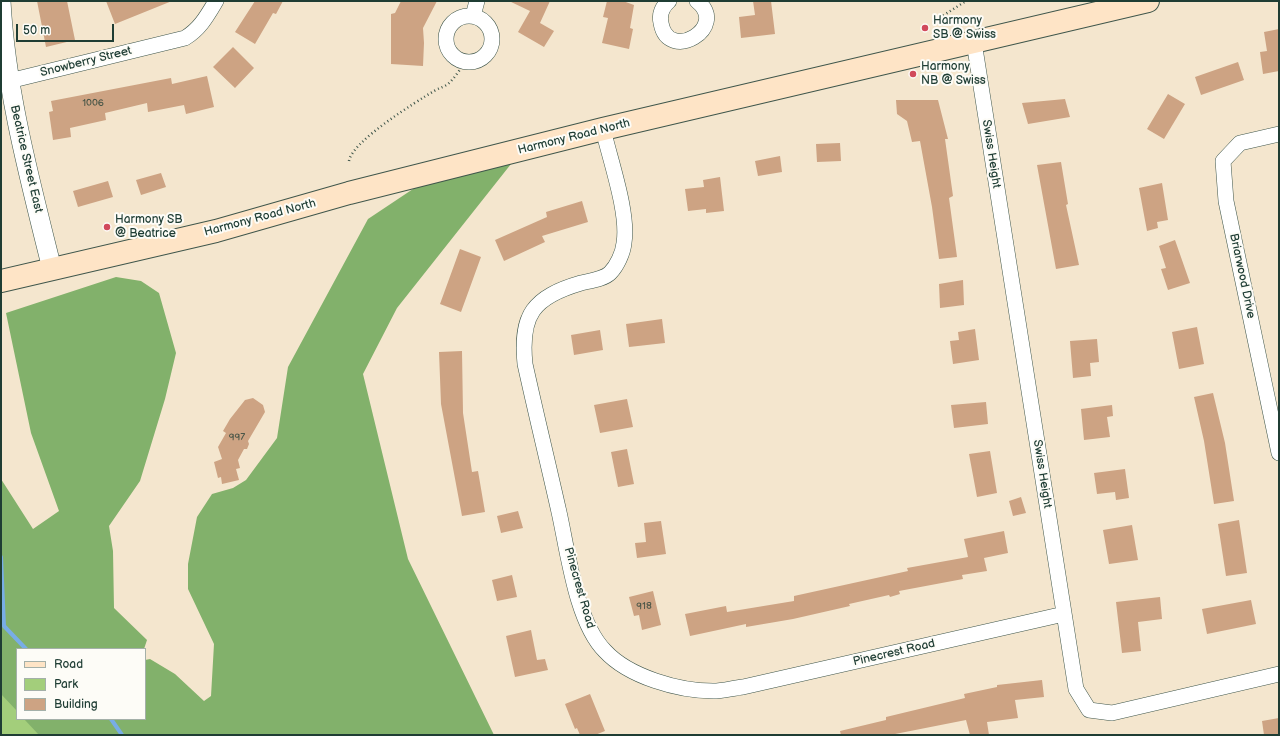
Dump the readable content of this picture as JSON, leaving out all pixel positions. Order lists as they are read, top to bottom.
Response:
{
  "streets": {
    "main road": ["Harmony Road North"],
    "street": [
      "Snowberry Street",
      "Swiss Height",
      "Beatrice Street East",
      "Briarwood Drive",
      "Pinecrest Road"
    ]
  },
  "crossings": [
    ["Snowberry Street", "Beatrice Street East"],
    ["Harmony Road North", "Swiss Height"],
    ["Harmony Road North", "Beatrice Street East"],
    ["Harmony Road North", "Pinecrest Road"],
    ["Swiss Height", "Pinecrest Road"]
  ],
  "places": ["Harmony SB @ Swiss", "Harmony NB @ Swiss", "Harmony SB @ Beatrice"],
  "house_numbers": ["1006", "997", "918"],
  "legend": ["Road", "Park", "Building"],
  "scale_bar": "50 m"
}
